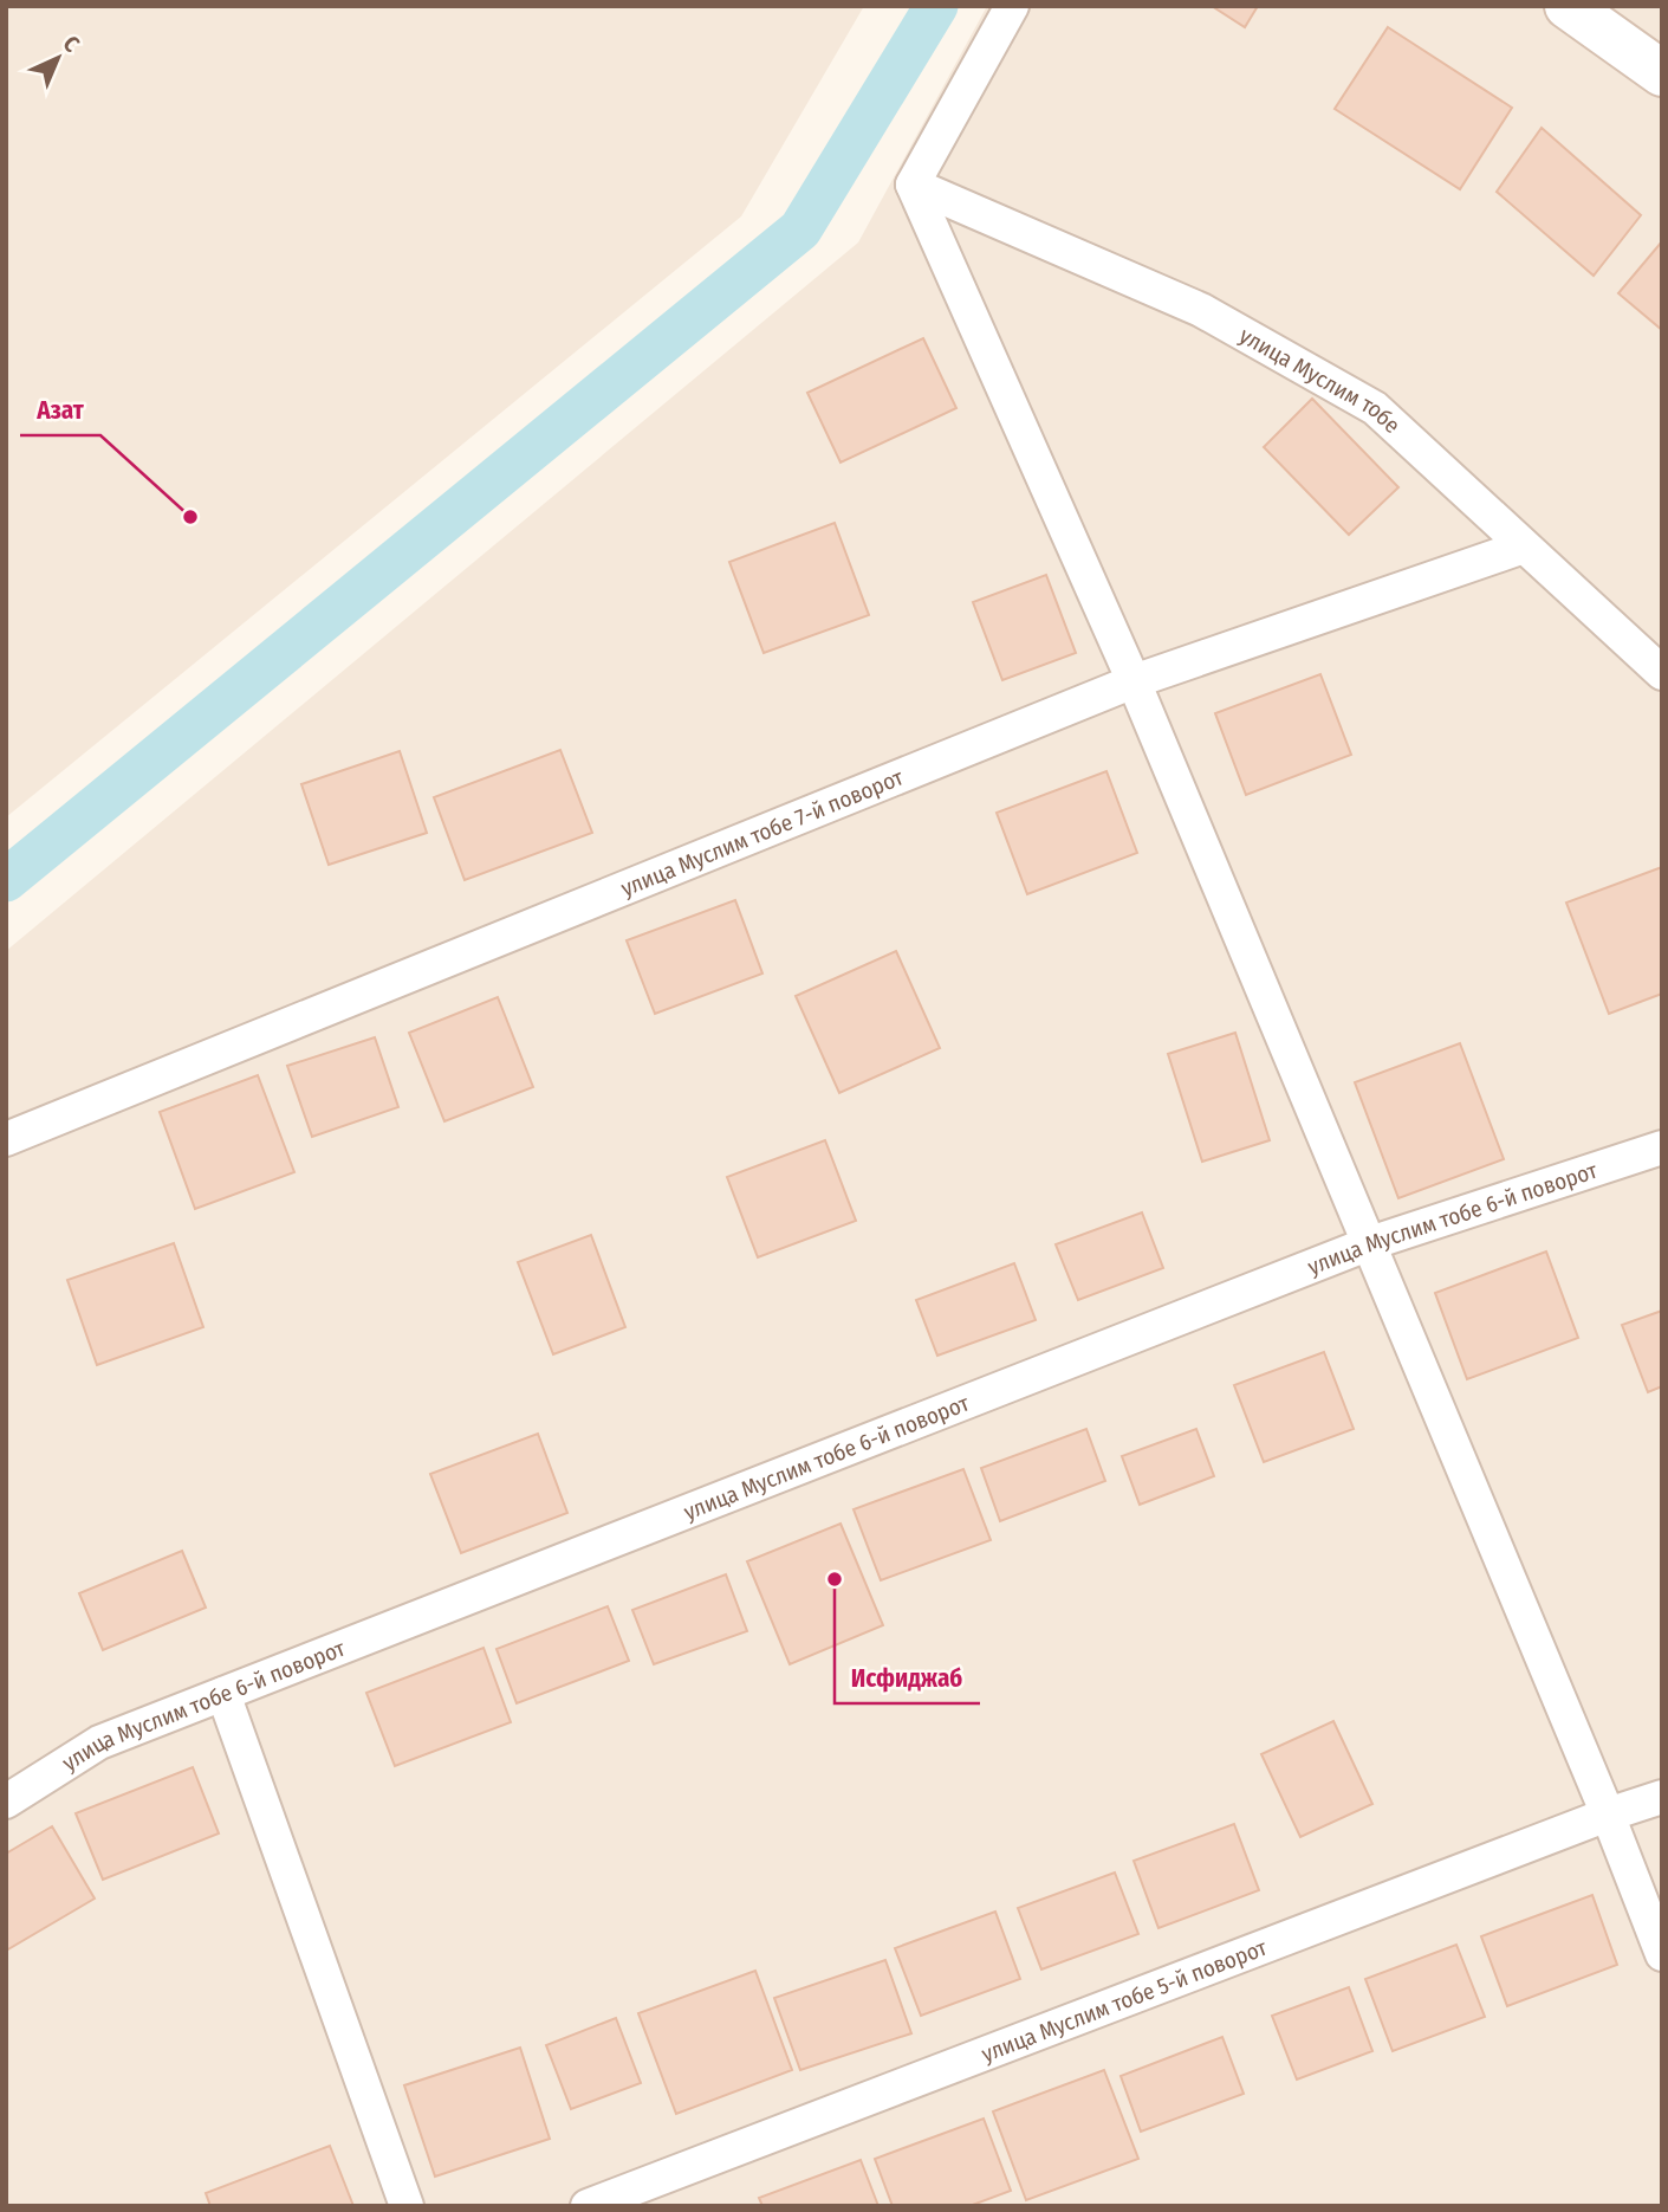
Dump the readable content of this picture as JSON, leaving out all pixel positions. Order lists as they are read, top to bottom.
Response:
{
  "streets": {
    "street": [
      "улица Муслим тобе",
      "улица Муслим тобе 7-й поворот",
      "улица Муслим тобе 6-й поворот",
      "улица Муслим тобе 5-й поворот"
    ]
  },
  "crossings": [
    ["улица Муслим тобе", "улица Муслим тобе 7-й поворот"]
  ],
  "places": ["Азат", "Исфиджаб"],
  "north": "top right"
}
